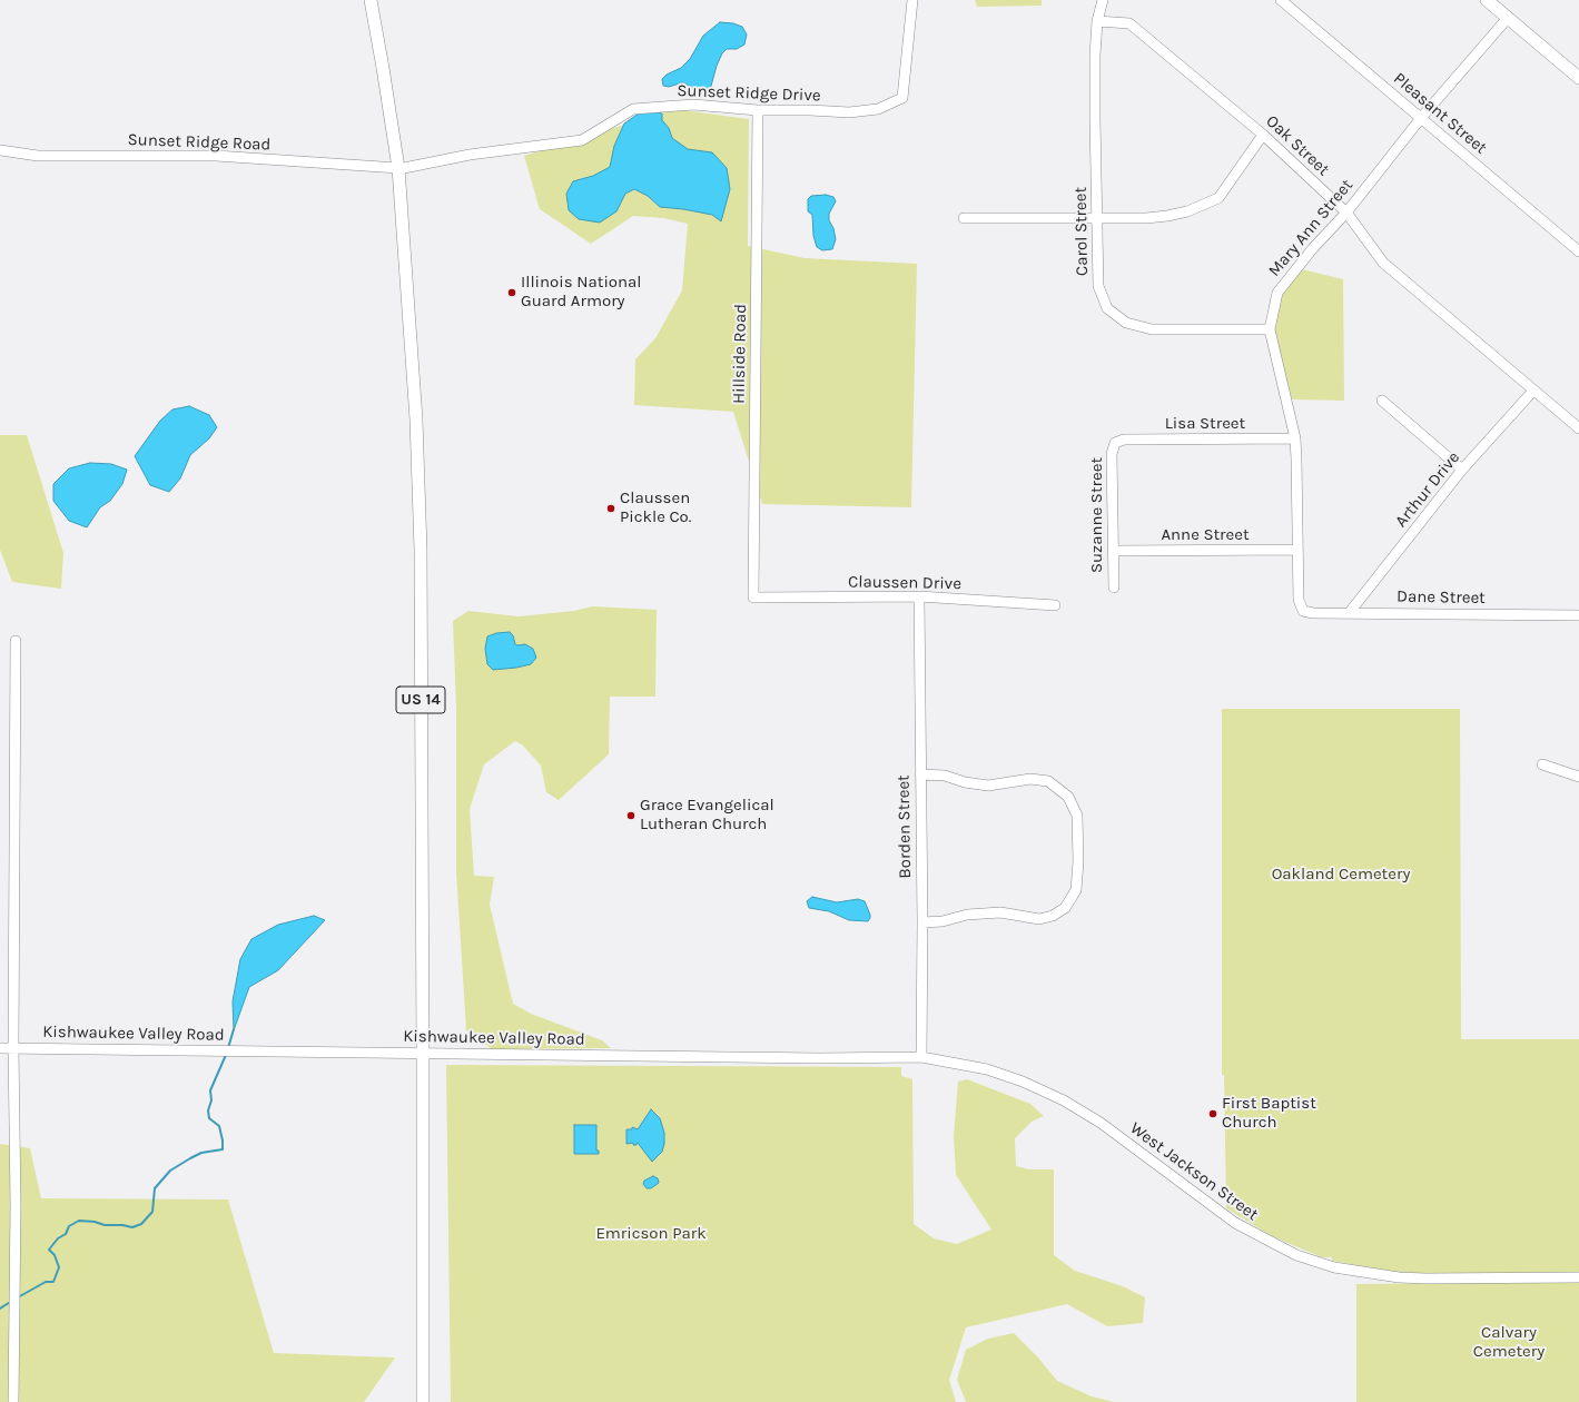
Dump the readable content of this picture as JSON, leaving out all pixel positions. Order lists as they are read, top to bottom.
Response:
{
  "streets": {
    "main road": ["US 14"],
    "street": [
      "Sunset Ridge Drive",
      "Pleasant Street",
      "Sunset Ridge Road",
      "Oak Street",
      "Mary Ann Street",
      "Carol Street",
      "Hillside Road",
      "Lisa Street",
      "Arthur Drive",
      "Suzanne Street",
      "Anne Street",
      "Claussen Drive",
      "Dane Street",
      "Borden Street",
      "Kishwaukee Valley Road",
      "West Jackson Street"
    ]
  },
  "crossings": [
    ["Sunset Ridge Drive", "Sunset Ridge Road"],
    ["Sunset Ridge Drive", "Hillside Road"],
    ["Sunset Ridge Drive", "US 14"],
    ["Pleasant Street", "Mary Ann Street"],
    ["Sunset Ridge Road", "US 14"],
    ["Oak Street", "Mary Ann Street"],
    ["Oak Street", "Carol Street"],
    ["Oak Street", "Arthur Drive"],
    ["Mary Ann Street", "Carol Street"],
    ["Mary Ann Street", "Lisa Street"],
    ["Mary Ann Street", "Anne Street"],
    ["Mary Ann Street", "Dane Street"],
    ["Hillside Road", "Claussen Drive"],
    ["Lisa Street", "Suzanne Street"],
    ["Arthur Drive", "Dane Street"],
    ["Suzanne Street", "Anne Street"],
    ["Claussen Drive", "Borden Street"],
    ["US 14", "Kishwaukee Valley Road"],
    ["Borden Street", "Kishwaukee Valley Road"],
    ["Kishwaukee Valley Road", "West Jackson Street"]
  ],
  "parks": ["Oakland Cemetery", "Emricson Park", "Calvary Cemetery"],
  "places": [
    "Illinois National Guard Armory",
    "Claussen Pickle Co.",
    "Grace Evangelical Lutheran Church",
    "First Baptist Church"
  ]
}
